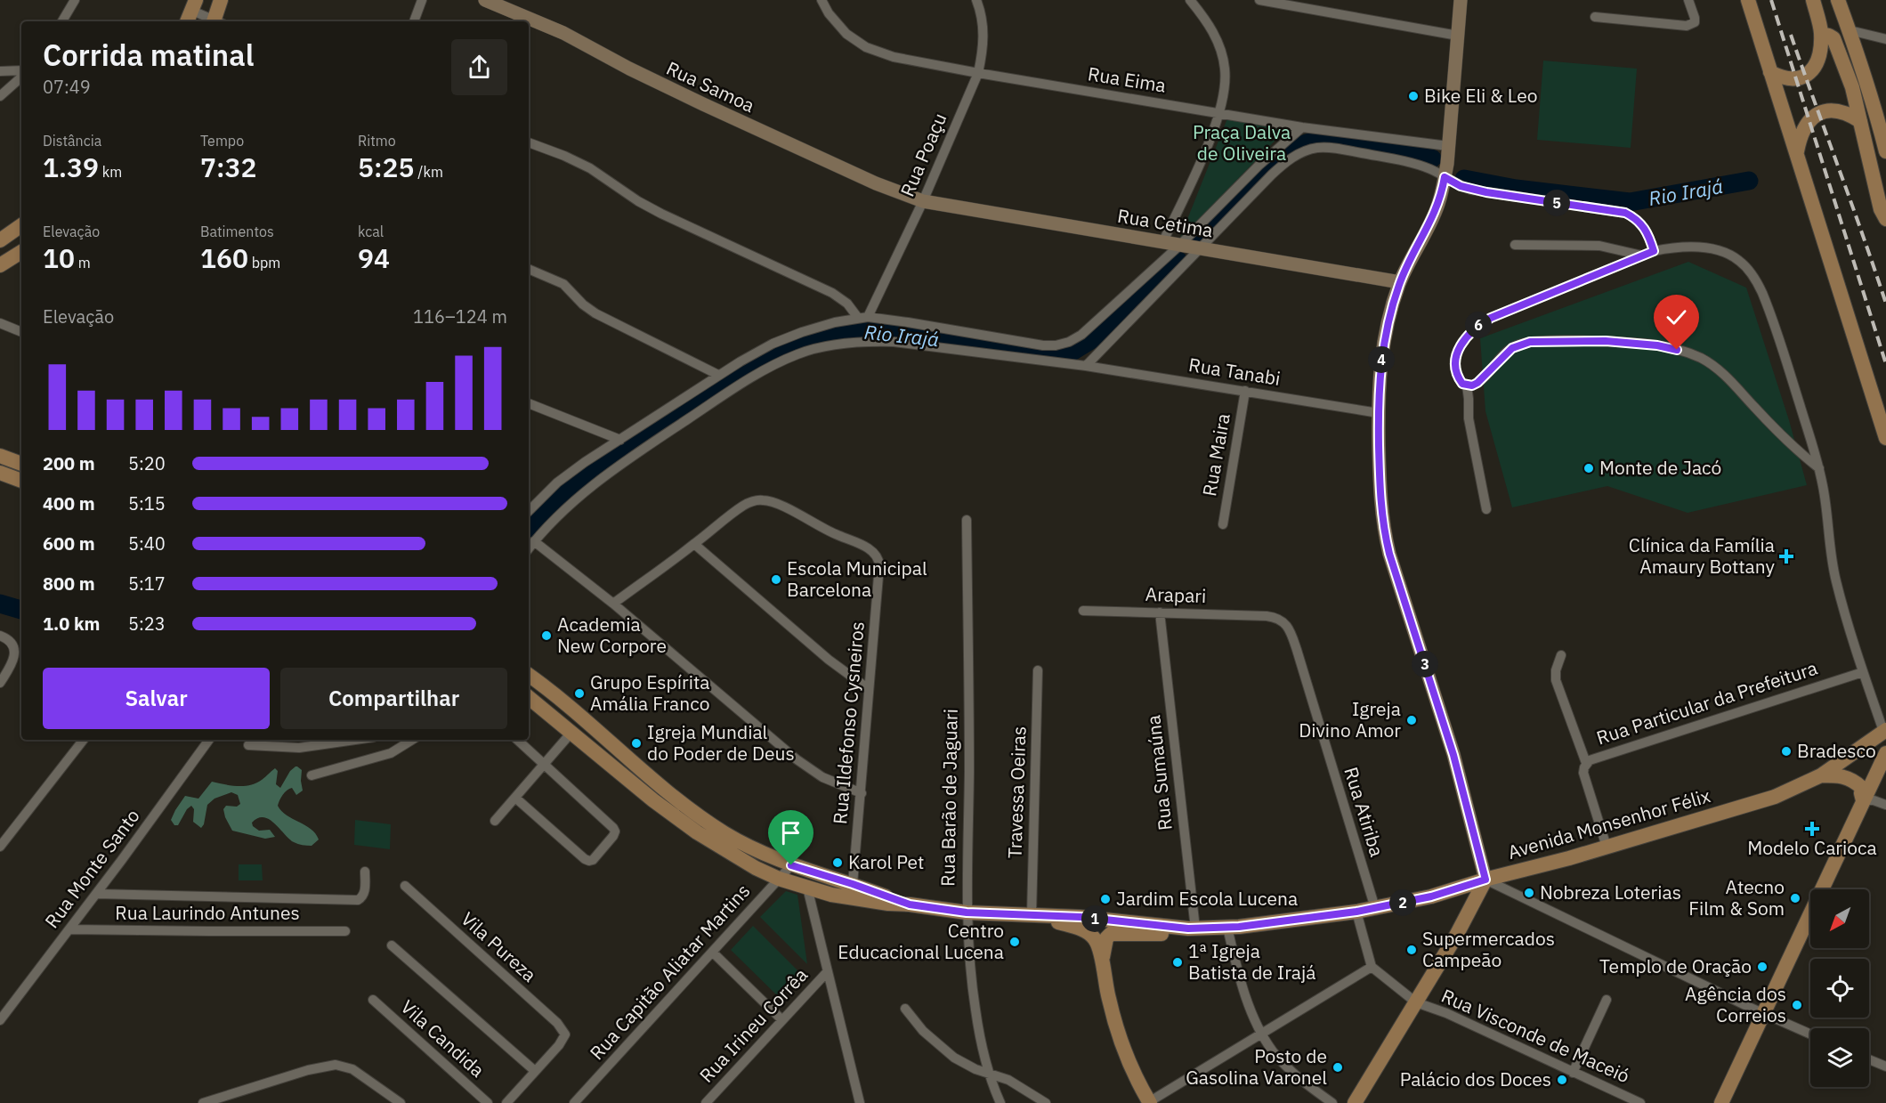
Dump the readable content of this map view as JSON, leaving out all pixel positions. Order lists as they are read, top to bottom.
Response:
{
  "streets": {
    "main road": ["Avenida Monsenhor Félix"],
    "street": [
      "Rua Eima",
      "Rua Samoa",
      "Rua Poaçu",
      "Rua Cetima",
      "Rua Tanabi",
      "Rua Maira",
      "Arapari",
      "Rua Particular da Prefeitura",
      "Rua Ildefonso Cysneiros",
      "Rua Sumaúna",
      "Travessa Oeiras",
      "Rua Barão de Jaguari",
      "Rua Atiriba",
      "Rua Monte Santo",
      "Rua Laurindo Antunes",
      "Vila Pureza",
      "Rua Capitão Aliatar Martins",
      "Rua Irineu Corrêa",
      "Rua Visconde de Maceió",
      "Vila Candida"
    ]
  },
  "crossings": [
    ["Rua Eima", "Rua Poaçu"],
    ["Rua Samoa", "Rua Poaçu"],
    ["Rua Samoa", "Rua Cetima"],
    ["Rua Poaçu", "Rua Cetima"],
    ["Rua Tanabi", "Rua Maira"],
    ["Arapari", "Rua Sumaúna"],
    ["Arapari", "Rua Atiriba"],
    ["Rua Particular da Prefeitura", "Avenida Monsenhor Félix"],
    ["Rua Sumaúna", "Avenida Monsenhor Félix"],
    ["Rua Atiriba", "Avenida Monsenhor Félix"],
    ["Rua Monte Santo", "Rua Laurindo Antunes"]
  ],
  "water": ["Rio Irajá"],
  "parks": ["Praça Dalva de Oliveira"],
  "places": {
    "other": [
      "Bike Eli & Leo",
      "Monte de Jacó",
      "Escola Municipal Barcelona",
      "Academia New Corpore",
      "Grupo Espírita Amália Franco",
      "Igreja Divino Amor",
      "Igreja Mundial do Poder de Deus",
      "Bradesco",
      "Karol Pet",
      "Nobreza Loterias",
      "Atecno Film & Som",
      "Jardim Escola Lucena",
      "Centro Educacional Lucena",
      "Supermercados Campeão",
      "1ª Igreja Batista de Irajá",
      "Templo de Oração",
      "Agência dos Correios",
      "Posto de Gasolina Varonel",
      "Palácio dos Doces"
    ],
    "health": ["Clínica da Família Amaury Bottany", "Modelo Carioca"]
  },
  "north": "bottom left",
  "page": {
    "heading": ["Corrida matinal", "07:49"],
    "stats": [
      ["Distância", "1.39 km"],
      ["Tempo", "7:32"],
      ["Ritmo", "5:25 /km"],
      ["Elevação", "10 m"],
      ["Batimentos", "160 bpm"],
      ["kcal", "94"]
    ],
    "pins": [
      "5",
      "6",
      "4",
      "3",
      "2",
      "1"
    ],
    "chart": ["Elevação", "116–124 m"],
    "list": [
      {
        "name": "200 m",
        "note": "5:20"
      },
      {
        "name": "400 m",
        "note": "5:15"
      },
      {
        "name": "600 m",
        "note": "5:40"
      },
      {
        "name": "800 m",
        "note": "5:17"
      },
      {
        "name": "1.0 km",
        "note": "5:23"
      }
    ],
    "buttons": ["Salvar", "Compartilhar"]
  }
}
